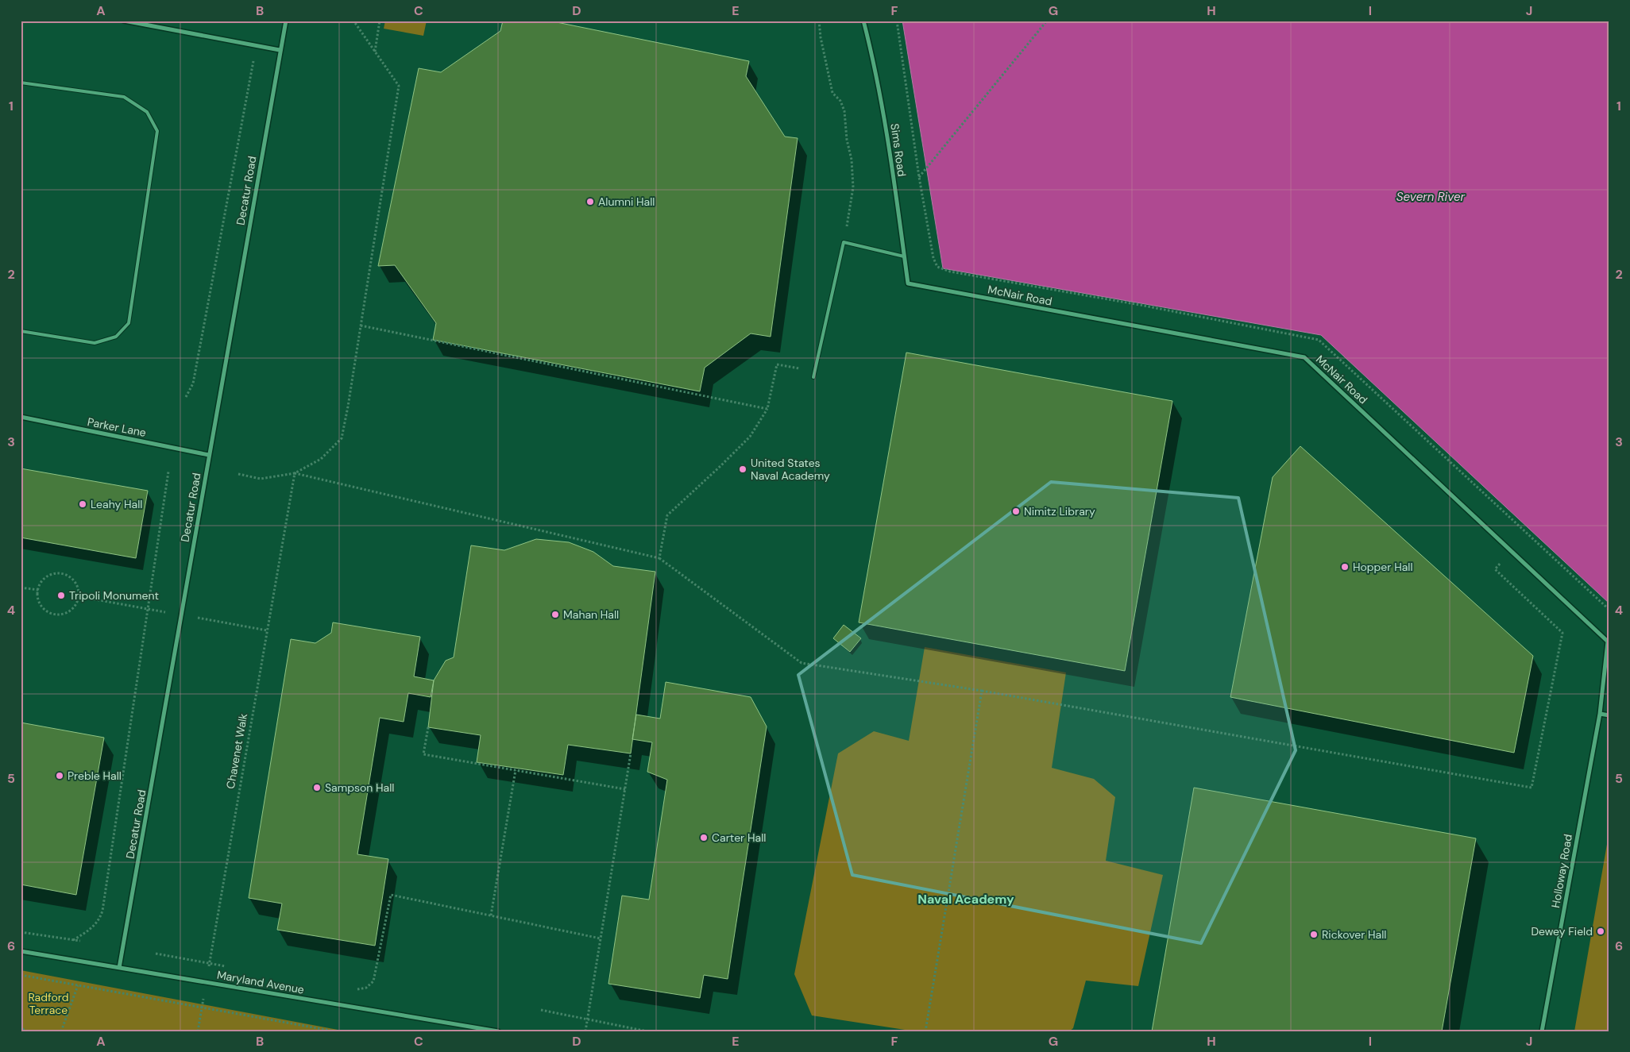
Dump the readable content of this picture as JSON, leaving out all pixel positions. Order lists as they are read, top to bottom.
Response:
{
  "streets": {
    "street": [
      "Sims Road",
      "Decatur Road",
      "McNair Road",
      "Parker Lane",
      "Holloway Road",
      "Maryland Avenue"
    ],
    "path": ["Chavenet Walk"]
  },
  "crossings": [
    ["Sims Road", "McNair Road"],
    ["Decatur Road", "Parker Lane"],
    ["Decatur Road", "Maryland Avenue"],
    ["McNair Road", "Holloway Road"],
    ["Chavenet Walk", "Maryland Avenue"]
  ],
  "districts": ["Naval Academy"],
  "water": ["Severn River"],
  "parks": ["Radford Terrace"],
  "places": [
    "Alumni Hall",
    "United States Naval Academy",
    "Leahy Hall",
    "Nimitz Library",
    "Hopper Hall",
    "Tripoli Monument",
    "Mahan Hall",
    "Preble Hall",
    "Sampson Hall",
    "Carter Hall",
    "Dewey Field",
    "Rickover Hall"
  ],
  "grid": {
    "columns": [
      "A",
      "B",
      "C",
      "D",
      "E",
      "F",
      "G",
      "H",
      "I",
      "J"
    ],
    "rows": [
      "1",
      "2",
      "3",
      "4",
      "5",
      "6"
    ]
  }
}
